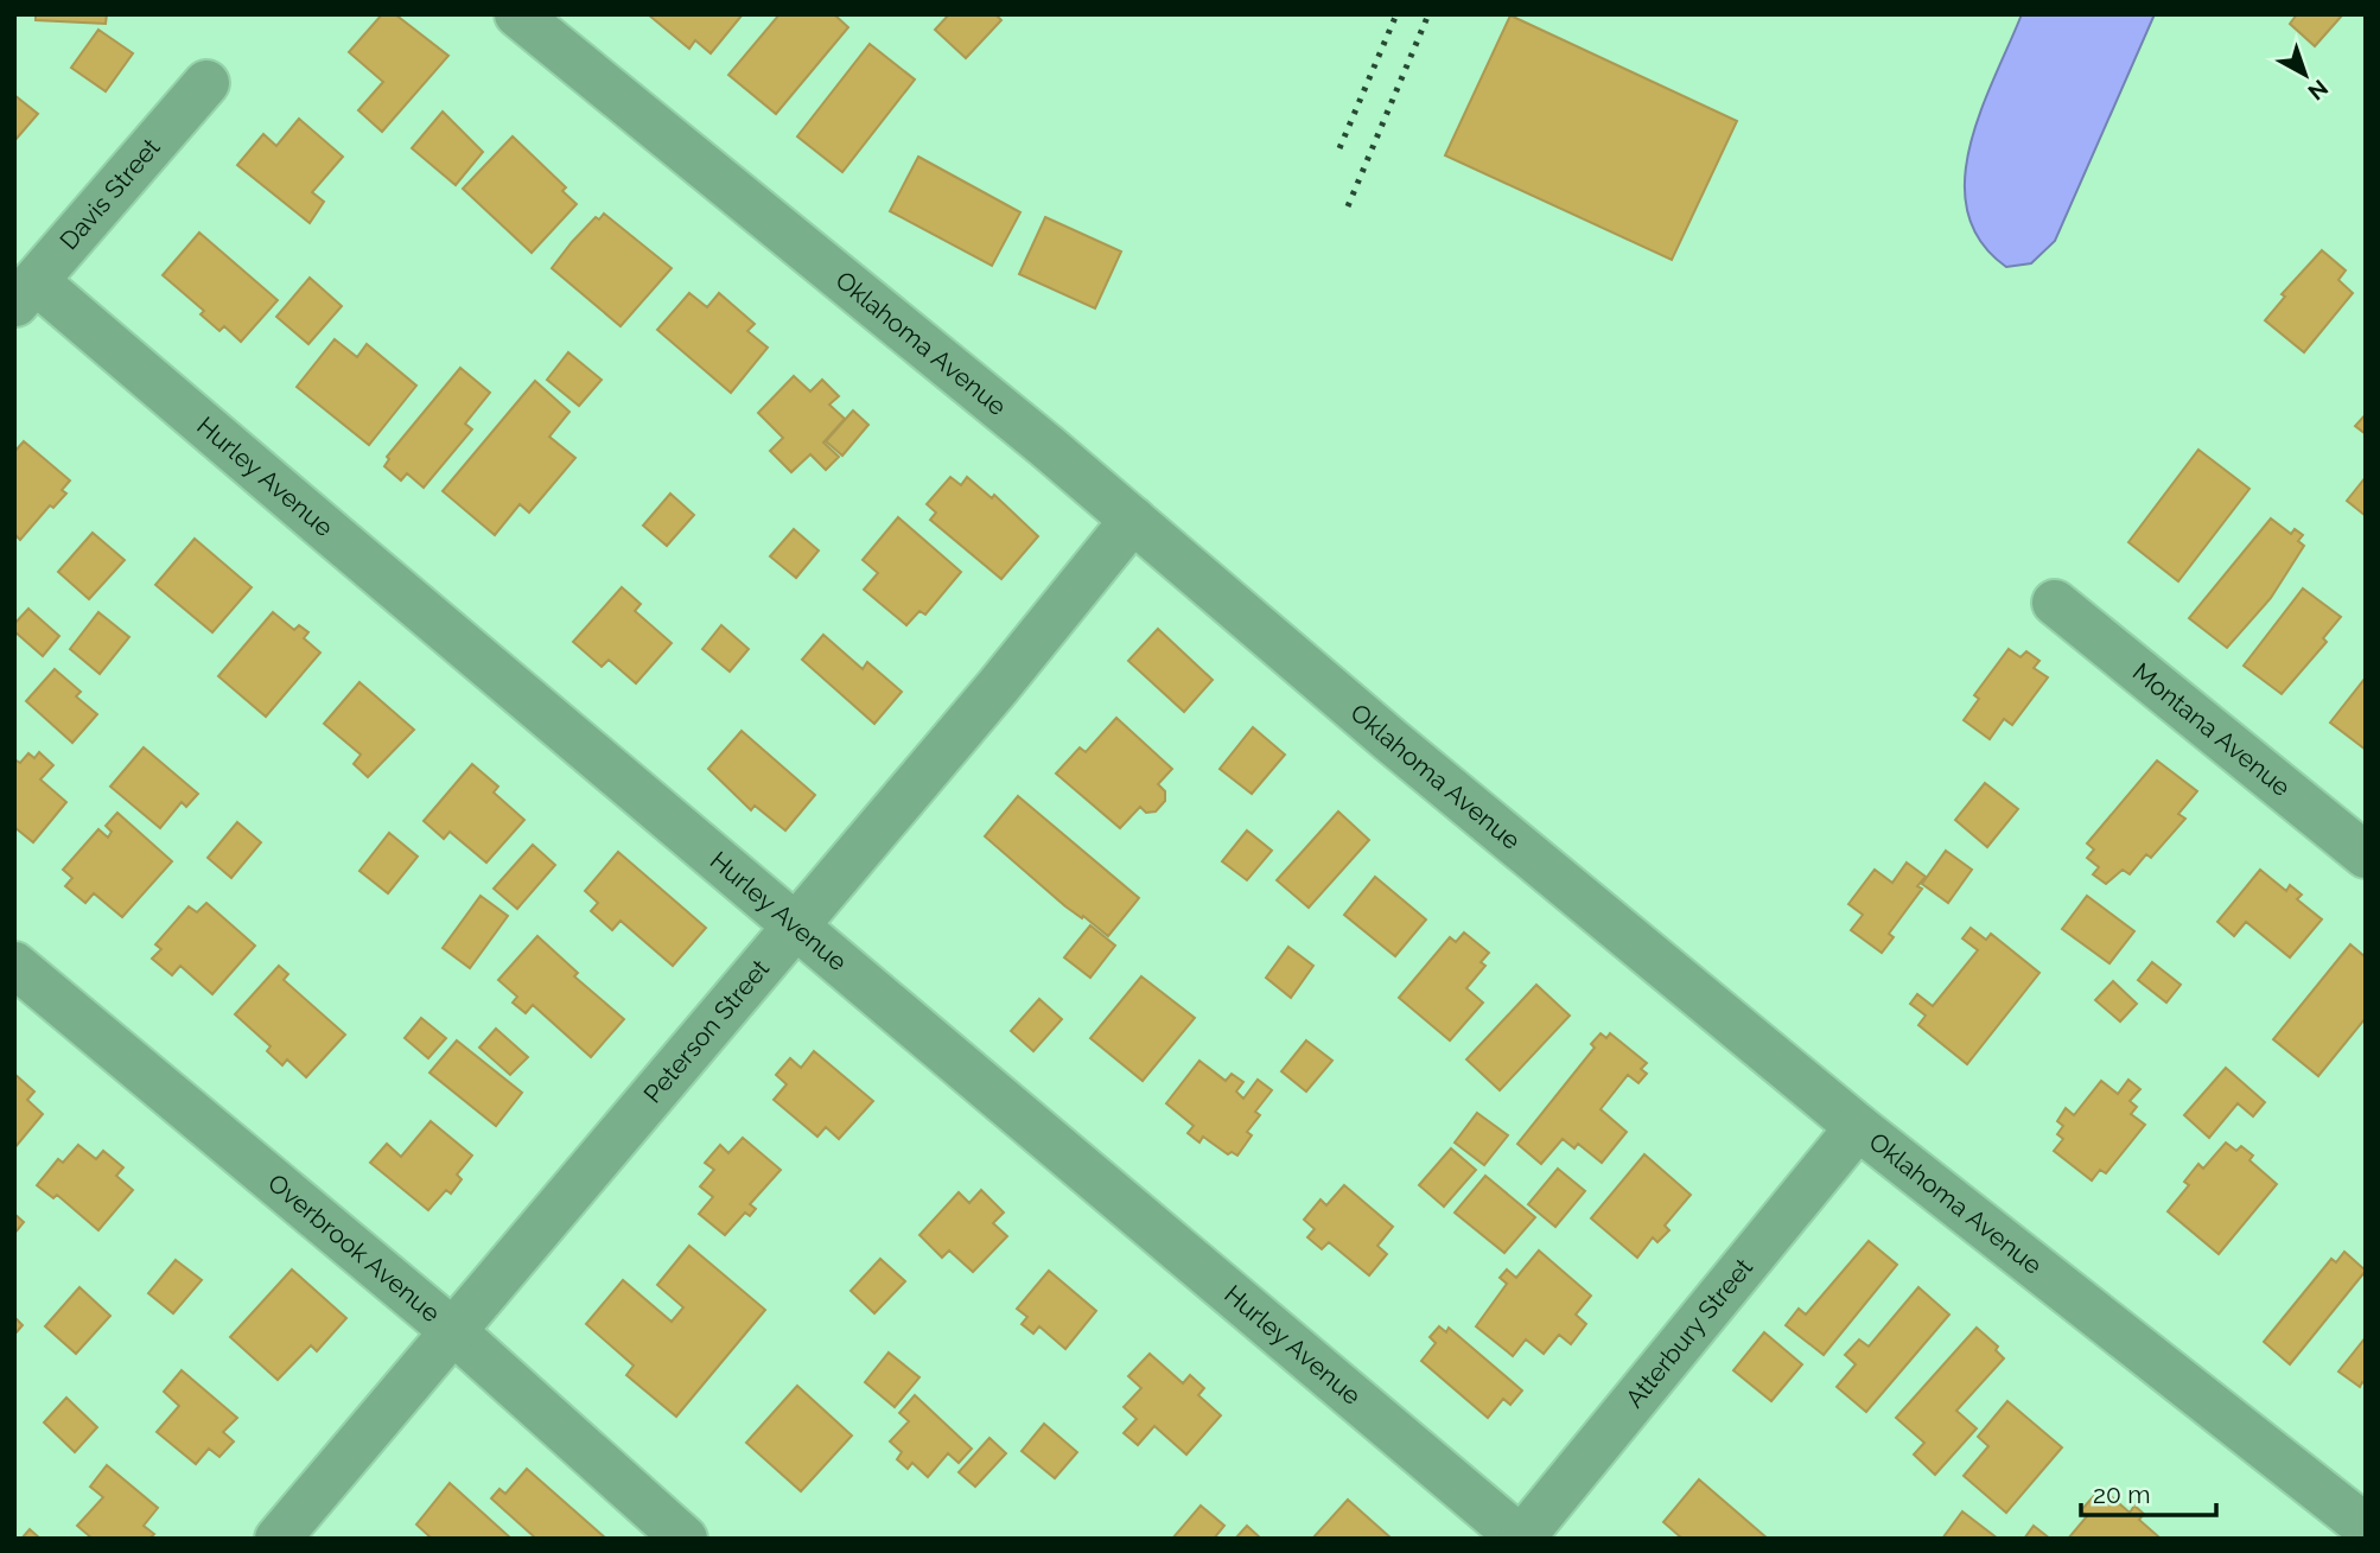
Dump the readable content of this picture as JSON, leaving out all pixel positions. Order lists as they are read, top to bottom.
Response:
{
  "streets": {
    "street": [
      "Davis Street",
      "Oklahoma Avenue",
      "Hurley Avenue",
      "Montana Avenue",
      "Peterson Street",
      "Overbrook Avenue",
      "Atterbury Street"
    ]
  },
  "crossings": [
    ["Davis Street", "Hurley Avenue"],
    ["Oklahoma Avenue", "Peterson Street"],
    ["Oklahoma Avenue", "Atterbury Street"],
    ["Hurley Avenue", "Peterson Street"],
    ["Hurley Avenue", "Atterbury Street"],
    ["Peterson Street", "Overbrook Avenue"]
  ],
  "scale_bar": "20 m",
  "north": "bottom right"
}
